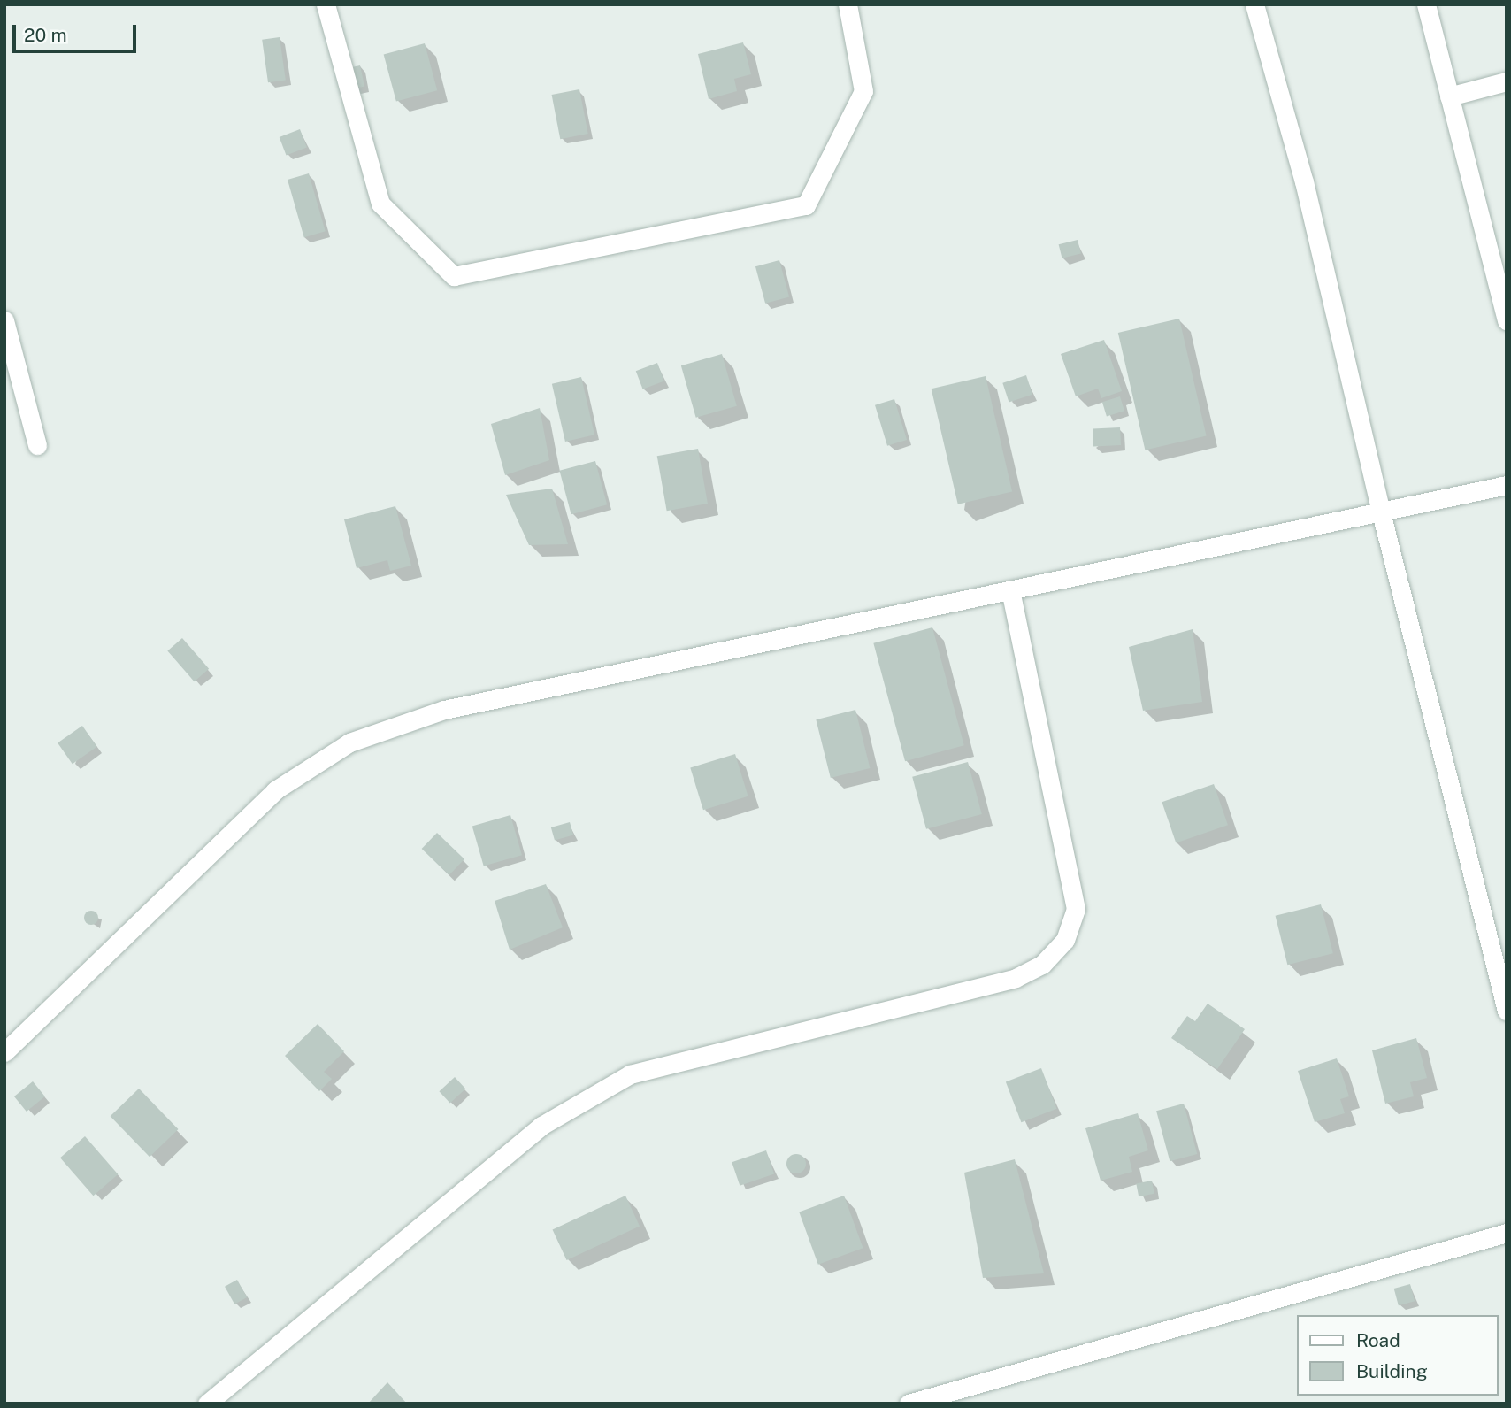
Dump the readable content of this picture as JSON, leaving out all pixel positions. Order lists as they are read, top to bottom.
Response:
{
  "legend": ["Road", "Building"],
  "scale_bar": "20 m"
}
